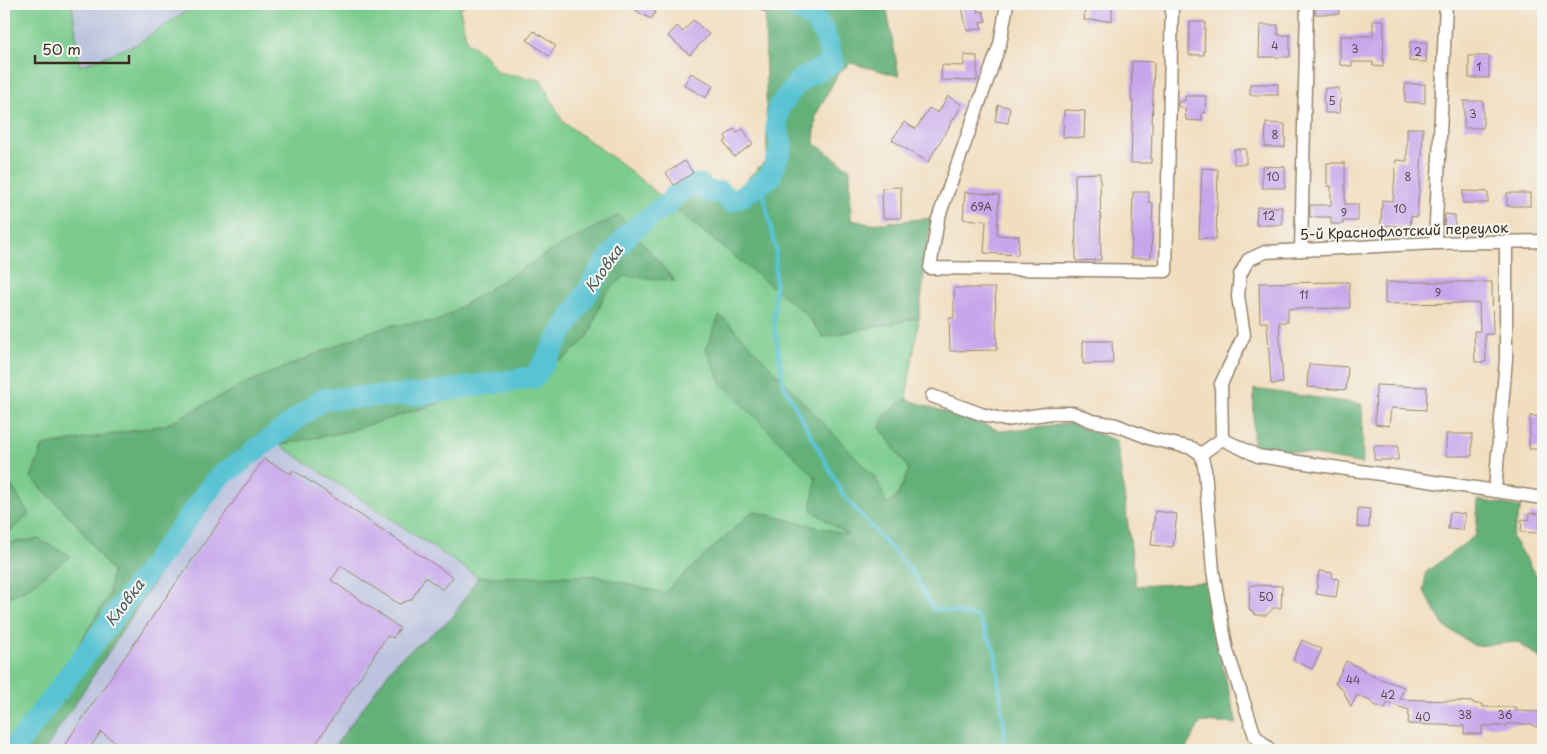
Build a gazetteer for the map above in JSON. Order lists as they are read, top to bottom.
{
  "streets": {
    "street": ["5-й Краснофлотский переулок"]
  },
  "water": ["Кловка"],
  "house_numbers": [
    "4",
    "3",
    "2",
    "1",
    "5",
    "3",
    "8",
    "10",
    "8",
    "69А",
    "10",
    "9",
    "12",
    "9",
    "11",
    "50",
    "44",
    "42",
    "38",
    "36",
    "40"
  ],
  "scale_bar": "50 m"
}
